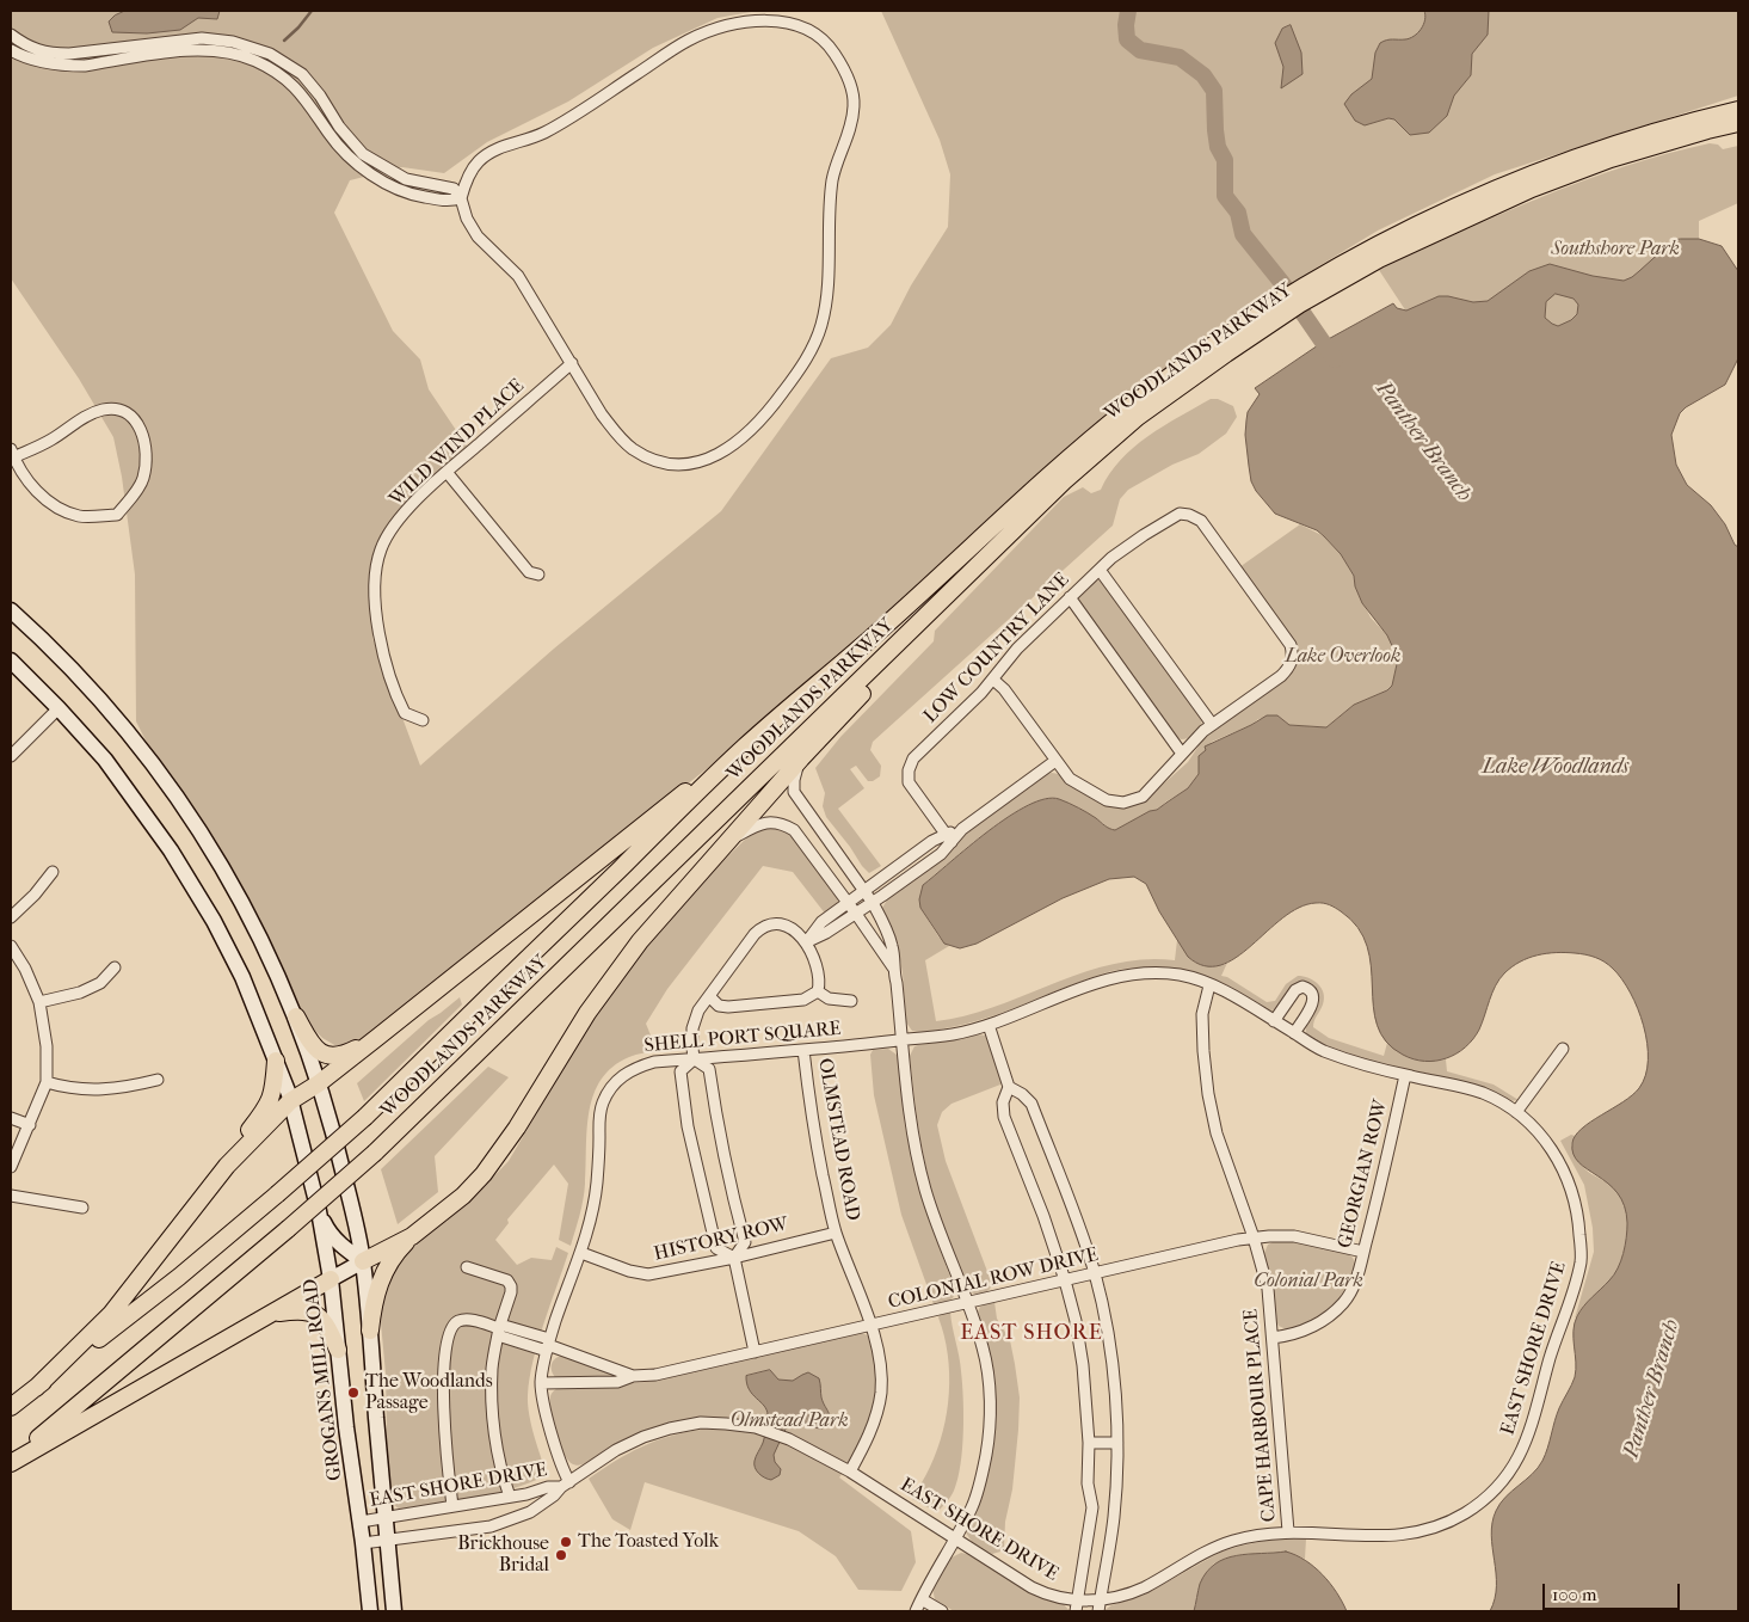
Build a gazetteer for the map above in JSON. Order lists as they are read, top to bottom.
{
  "streets": {
    "main road": ["WOODLANDS PARKWAY", "GROGANS MILL ROAD"],
    "street": [
      "WILD WIND PLACE",
      "LOW COUNTRY LANE",
      "SHELL PORT SQUARE",
      "OLMSTEAD ROAD",
      "GEORGIAN ROW",
      "HISTORY ROW",
      "COLONIAL ROW DRIVE",
      "EAST SHORE DRIVE",
      "CAPE HARBOUR PLACE"
    ]
  },
  "crossings": [
    ["SHELL PORT SQUARE", "OLMSTEAD ROAD"],
    ["SHELL PORT SQUARE", "HISTORY ROW"],
    ["SHELL PORT SQUARE", "COLONIAL ROW DRIVE"],
    ["SHELL PORT SQUARE", "EAST SHORE DRIVE"],
    ["OLMSTEAD ROAD", "HISTORY ROW"],
    ["OLMSTEAD ROAD", "COLONIAL ROW DRIVE"],
    ["OLMSTEAD ROAD", "EAST SHORE DRIVE"],
    ["GEORGIAN ROW", "COLONIAL ROW DRIVE"],
    ["GEORGIAN ROW", "EAST SHORE DRIVE"],
    ["GEORGIAN ROW", "CAPE HARBOUR PLACE"],
    ["COLONIAL ROW DRIVE", "EAST SHORE DRIVE"],
    ["COLONIAL ROW DRIVE", "CAPE HARBOUR PLACE"],
    ["EAST SHORE DRIVE", "GROGANS MILL ROAD"],
    ["EAST SHORE DRIVE", "CAPE HARBOUR PLACE"]
  ],
  "districts": ["EAST SHORE"],
  "water": ["Panther Branch", "Lake Woodlands"],
  "parks": [
    "Southshore Park",
    "Lake Overlook",
    "Colonial Park",
    "Olmstead Park"
  ],
  "places": ["The Woodlands Passage", "The Toasted Yolk", "Brickhouse Bridal"],
  "scale_bar": "100 m"
}
